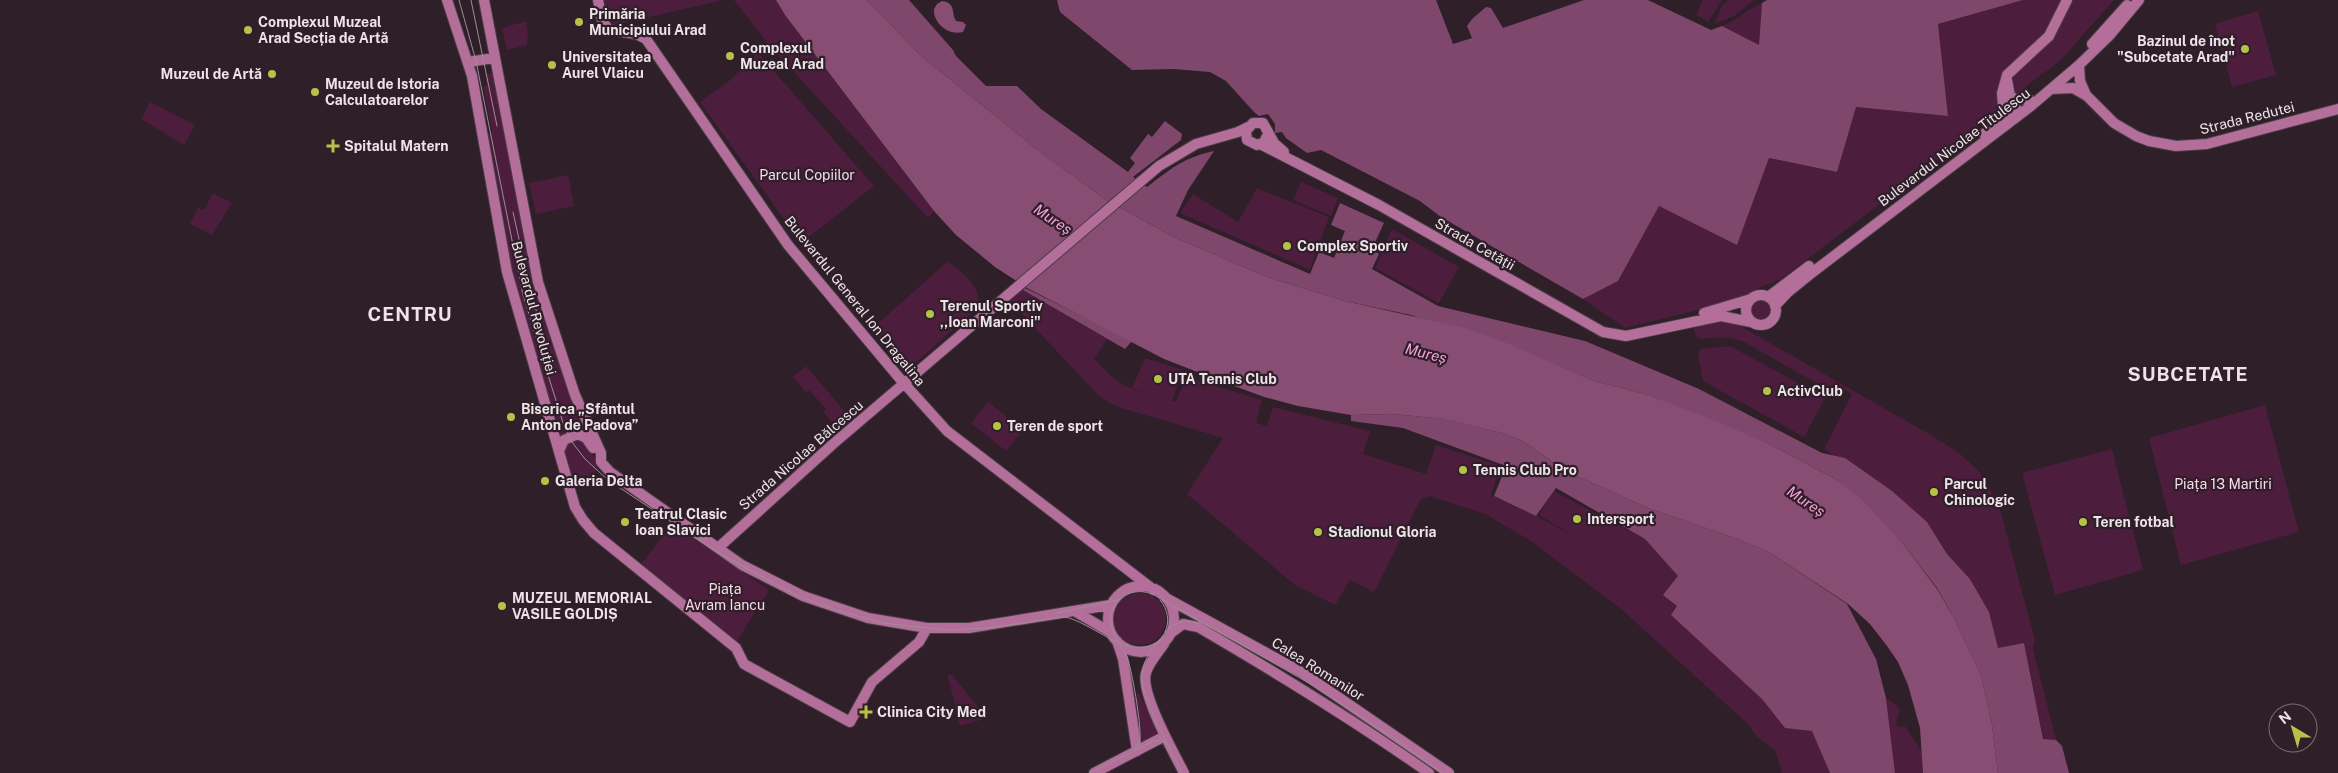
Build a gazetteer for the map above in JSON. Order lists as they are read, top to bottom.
{
  "streets": {
    "main road": [
      "Strada Redutei",
      "Bulevardul Nicolae Titulescu",
      "Strada Cetății",
      "Bulevardul General Ion Dragalina",
      "Bulevardul Revoluției",
      "Strada Nicolae Bălcescu",
      "Calea Romanilor"
    ]
  },
  "crossings": [
    ["Bulevardul Nicolae Titulescu", "Strada Cetății"],
    ["Bulevardul General Ion Dragalina", "Strada Nicolae Bălcescu"],
    ["Bulevardul General Ion Dragalina", "Calea Romanilor"]
  ],
  "districts": ["CENTRU", "SUBCETATE"],
  "water": ["Mureș"],
  "parks": ["Parcul Copiilor", "Piața 13 Martiri", "Piața Avram Iancu"],
  "places": {
    "other": [
      "Primăria Municipiului Arad",
      "Complexul Muzeal Arad Secția de Artă",
      "Bazinul de înot \"Subcetate Arad\"",
      "Complexul Muzeal Arad",
      "Universitatea Aurel Vlaicu",
      "Muzeul de Artă",
      "Muzeul de Istoria Calculatoarelor",
      "Complex Sportiv",
      "Terenul Sportiv ,,Ioan Marconi\"",
      "UTA Tennis Club",
      "ActivClub",
      "Biserica „Sfântul Anton de Padova”",
      "Teren de sport",
      "Tennis Club Pro",
      "Galeria Delta",
      "Parcul Chinologic",
      "Intersport",
      "Teatrul Clasic Ioan Slavici",
      "Teren fotbal",
      "Stadionul Gloria",
      "MUZEUL MEMORIAL VASILE GOLDIȘ"
    ],
    "health": ["Spitalul Matern", "Clinica City Med"]
  },
  "north": "top left"
}
